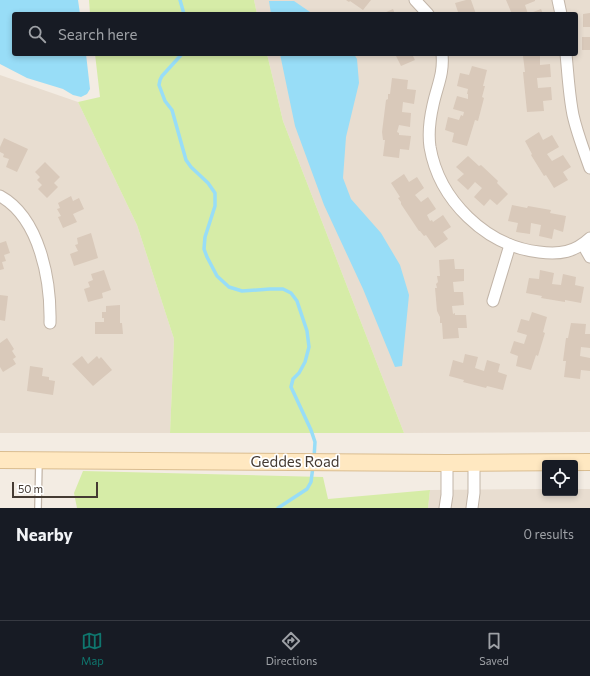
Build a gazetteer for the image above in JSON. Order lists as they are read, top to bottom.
{
  "streets": {
    "main road": ["Geddes Road"]
  },
  "scale_bar": "50 m",
  "page": {
    "search": "Search here",
    "scale": "50 m",
    "heading": ["Nearby", "0 results"],
    "nav": ["Map", "Directions", "Saved"]
  }
}
